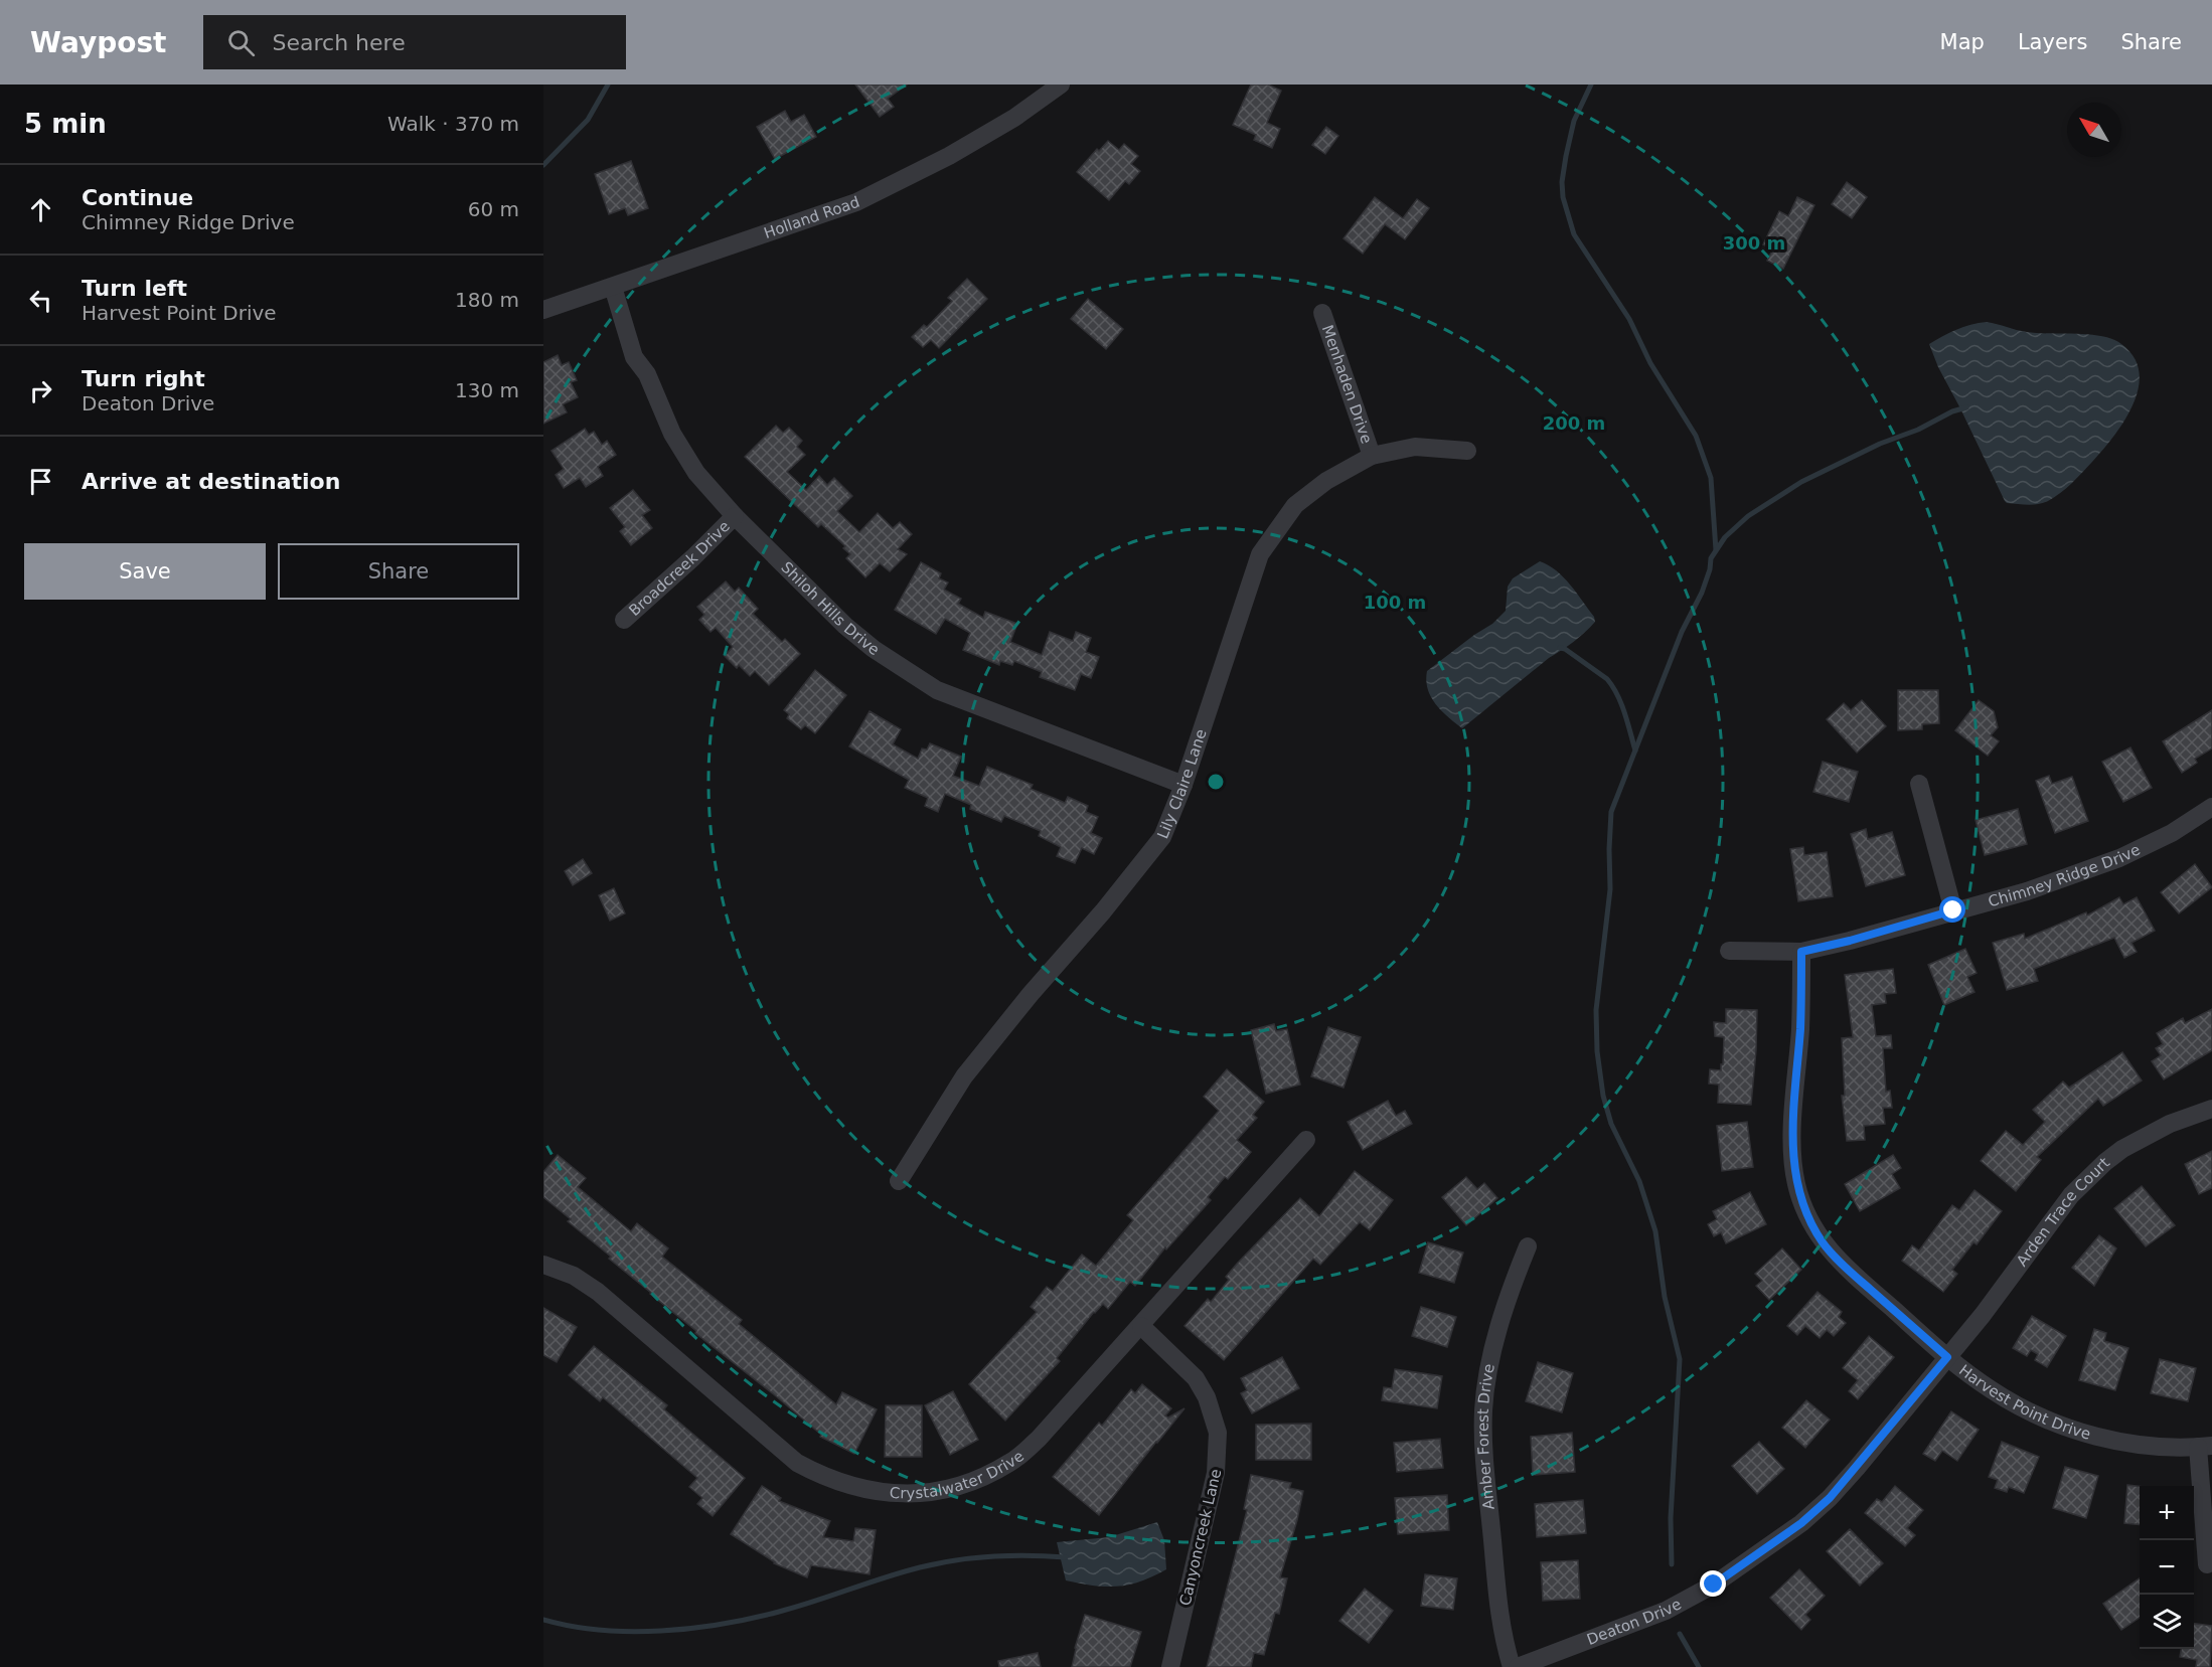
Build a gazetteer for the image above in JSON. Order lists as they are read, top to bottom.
{
  "streets": {
    "street": [
      "Holland Road",
      "Menhaden Drive",
      "Broadcreek Drive",
      "Shiloh Hills Drive",
      "Lily Claire Lane",
      "Chimney Ridge Drive",
      "Arden Trace Court",
      "Harvest Point Drive",
      "Amber Forest Drive",
      "Crystalwater Drive",
      "Canyoncreek Lane",
      "Deaton Drive"
    ]
  },
  "crossings": [
    ["Holland Road", "Shiloh Hills Drive"],
    ["Menhaden Drive", "Lily Claire Lane"],
    ["Broadcreek Drive", "Shiloh Hills Drive"],
    ["Shiloh Hills Drive", "Lily Claire Lane"],
    ["Chimney Ridge Drive", "Harvest Point Drive"],
    ["Arden Trace Court", "Harvest Point Drive"],
    ["Arden Trace Court", "Deaton Drive"],
    ["Harvest Point Drive", "Deaton Drive"],
    ["Crystalwater Drive", "Canyoncreek Lane"]
  ],
  "north": "top left",
  "page": {
    "header": "Waypost",
    "search": "Search here",
    "nav": ["Map", "Layers", "Share"],
    "heading": ["5 min", "Walk · 370 m"],
    "list": [
      ["Continue", "Chimney Ridge Drive", "60 m"],
      ["Turn left", "Harvest Point Drive", "180 m"],
      ["Turn right", "Deaton Drive", "130 m"],
      "Arrive at destination"
    ],
    "buttons": ["Save", "Share"],
    "map_buttons": ["+", "−"]
  },
  "rings": ["300 m", "200 m", "100 m"]
}
